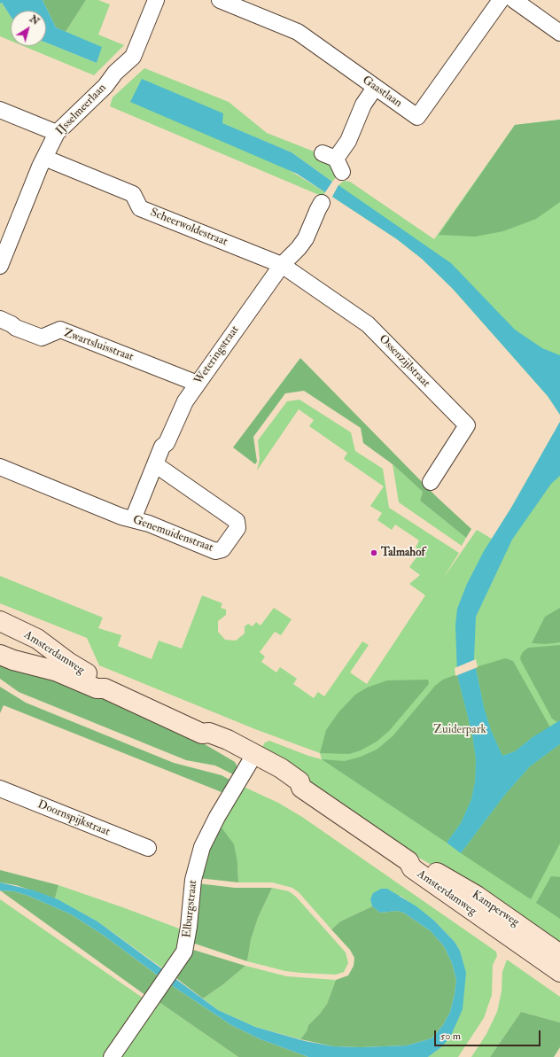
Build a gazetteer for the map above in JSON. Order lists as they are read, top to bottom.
{
  "streets": {
    "main road": ["Amsterdamweg", "Kamperweg"],
    "street": [
      "Gaastlaan",
      "IJsselmeerlaan",
      "Scheerwoldestraat",
      "Zwartsluisstraat",
      "Weteringstraat",
      "Ossenzijlstraat",
      "Genemuidenstraat",
      "Doornspijkstraat",
      "Elburgstraat"
    ]
  },
  "crossings": [
    ["IJsselmeerlaan", "Scheerwoldestraat"],
    ["Scheerwoldestraat", "Weteringstraat"],
    ["Scheerwoldestraat", "Ossenzijlstraat"],
    ["Zwartsluisstraat", "Weteringstraat"],
    ["Weteringstraat", "Ossenzijlstraat"],
    ["Weteringstraat", "Genemuidenstraat"],
    ["Amsterdamweg", "Elburgstraat"],
    ["Amsterdamweg", "Kamperweg"]
  ],
  "parks": ["Zuiderpark"],
  "places": ["Talmahof"],
  "scale_bar": "50 m",
  "north": "top right"
}
